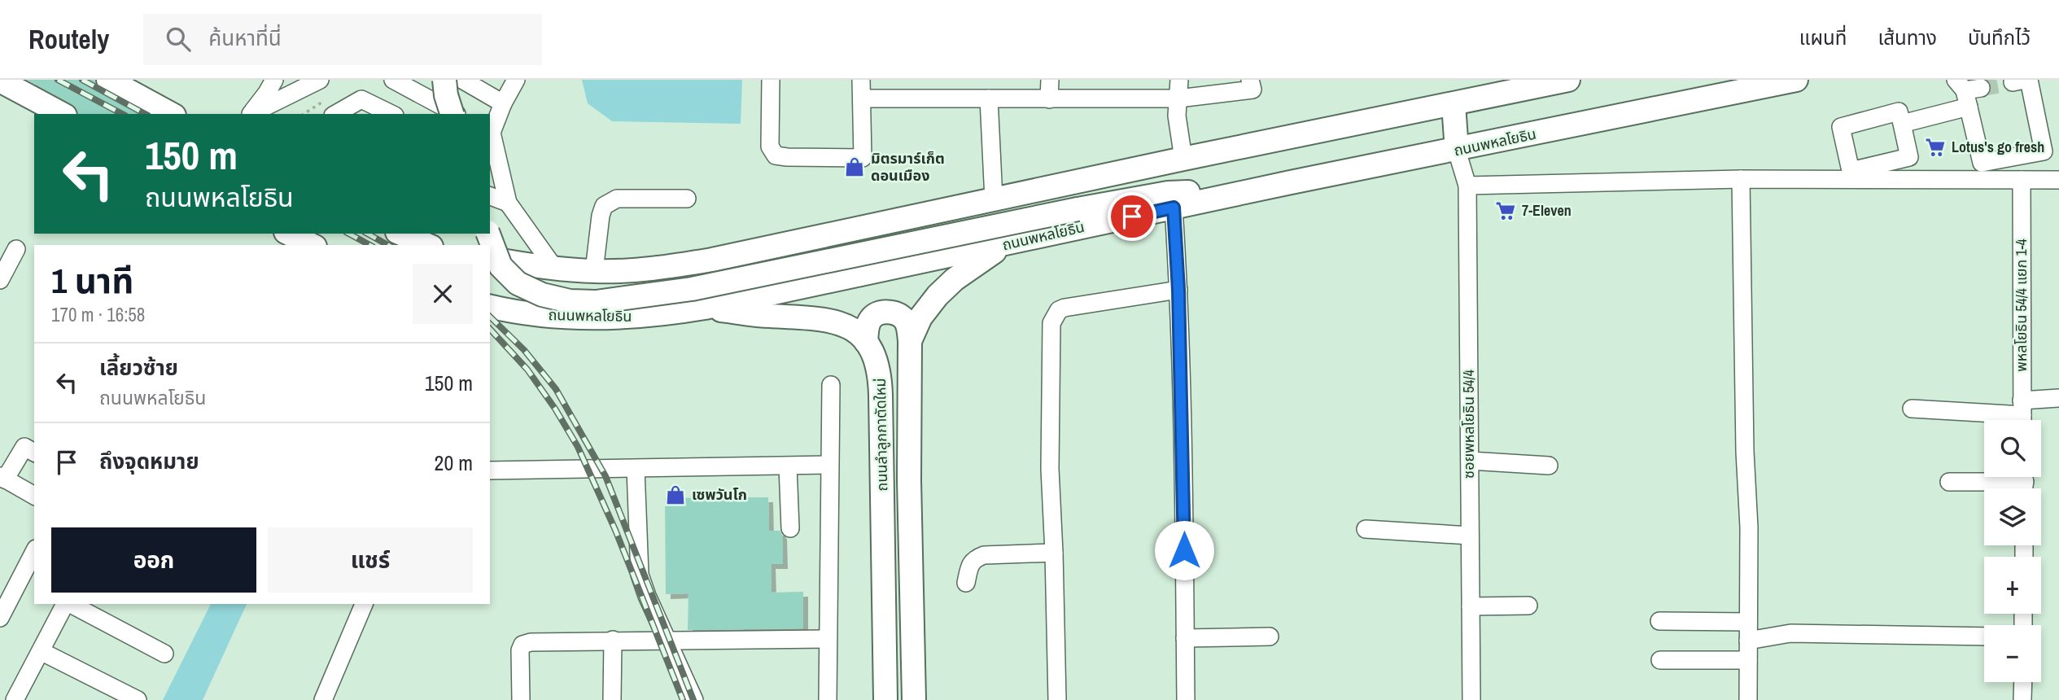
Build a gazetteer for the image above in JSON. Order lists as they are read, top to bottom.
{
  "streets": {
    "main road": ["ถนนพหลโยธิน", "ถนนลำลูกกาตัดใหม่"],
    "street": ["พหลโยธิน 54/4 แยก 1-4", "ซอยพหลโยธิน 54/4"]
  },
  "crossings": [
    ["ถนนพหลโยธิน", "ซอยพหลโยธิน 54/4"],
    ["ถนนพหลโยธิน", "ถนนลำลูกกาตัดใหม่"]
  ],
  "places": {
    "supermarket": ["Lotus's go fresh", "7-Eleven"],
    "shop": ["มิตรมาร์เก็ต ดอนเมือง", "เซพวันโก"]
  },
  "page": {
    "header": "Routely",
    "search": "ค้นหาที่นี่",
    "nav": ["แผนที่", "เส้นทาง", "บันทึกไว้"],
    "turn": ["150 m", "ถนนพหลโยธิน"],
    "heading": ["1 นาที", "170 m · 16:58"],
    "list": [
      {
        "name": "เลี้ยวซ้าย",
        "note": "ถนนพหลโยธิน",
        "value": "150 m"
      },
      {
        "name": "ถึงจุดหมาย",
        "value": "20 m"
      }
    ],
    "map_buttons": ["+", "−"],
    "buttons": ["ออก", "แชร์"]
  }
}
